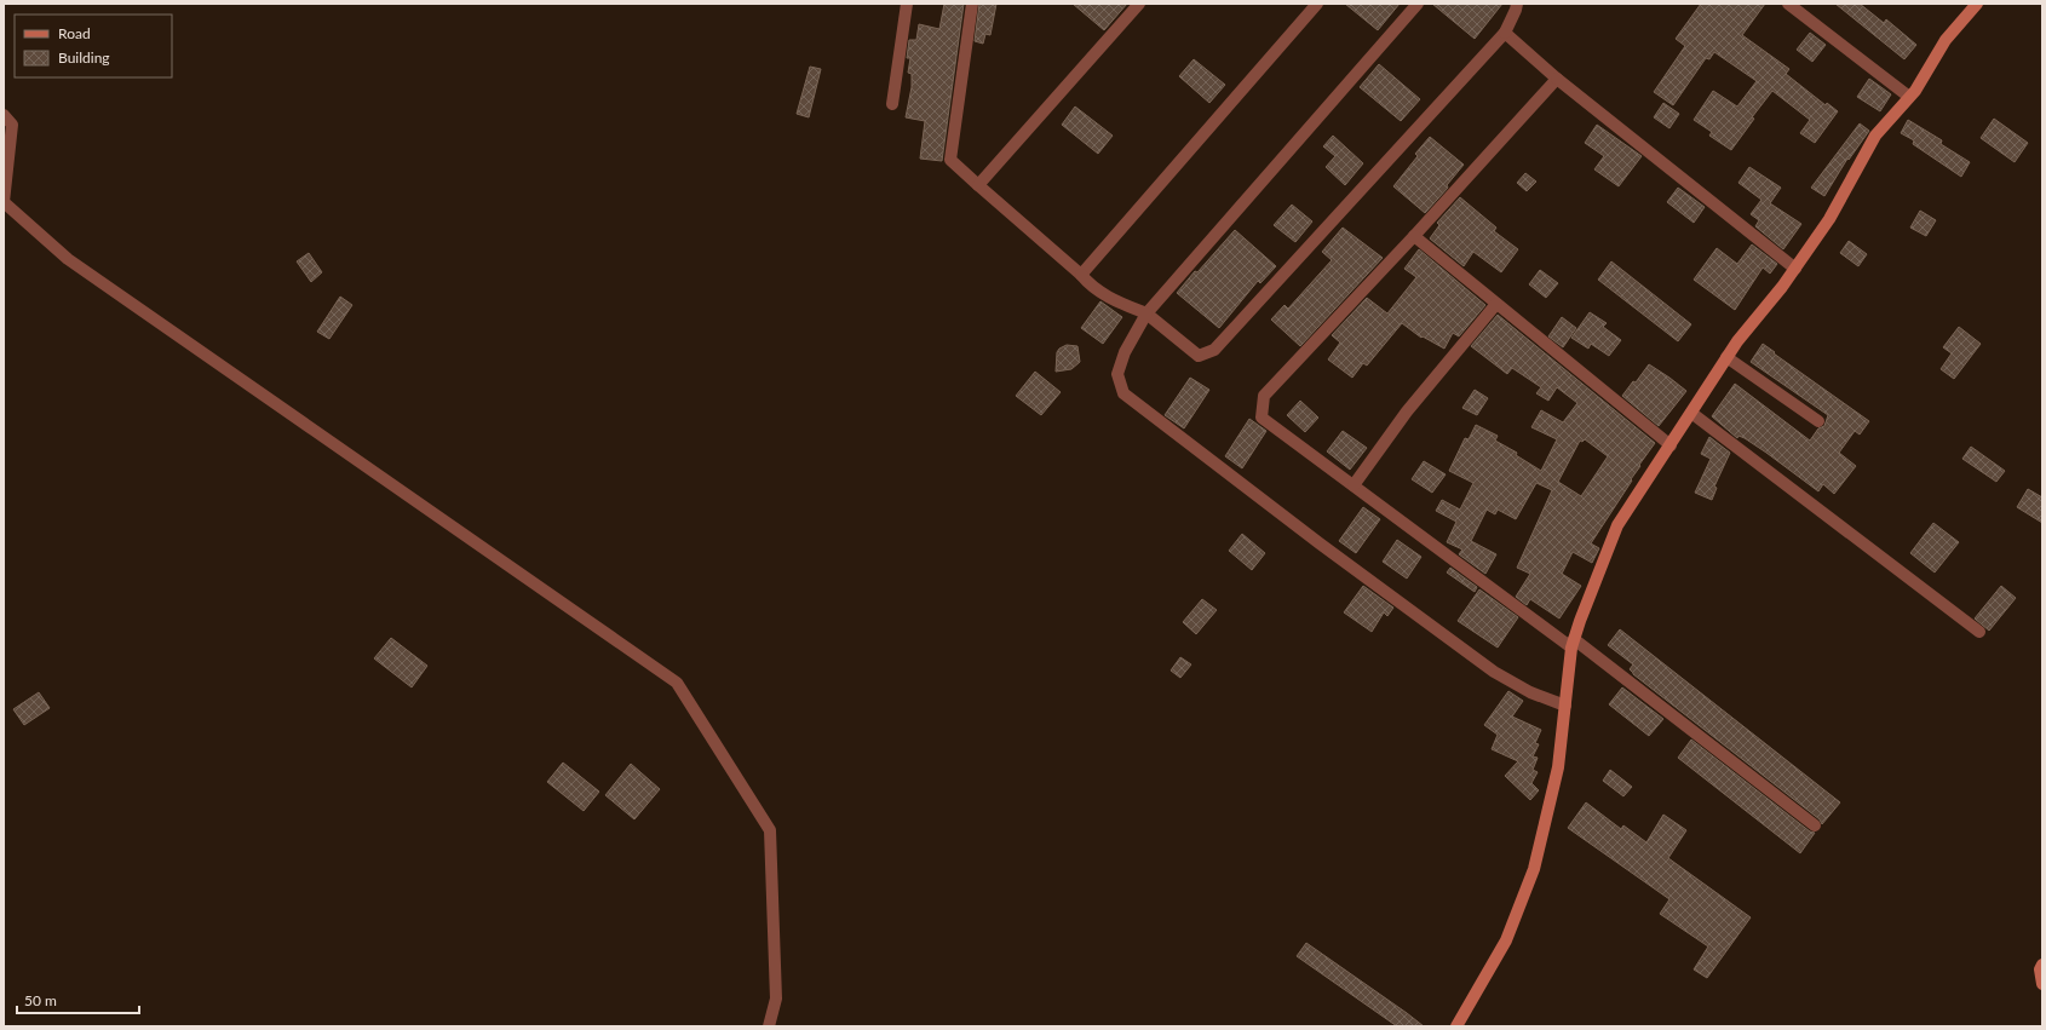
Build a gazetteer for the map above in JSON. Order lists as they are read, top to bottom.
{
  "legend": ["Road", "Building"],
  "scale_bar": "50 m"
}
